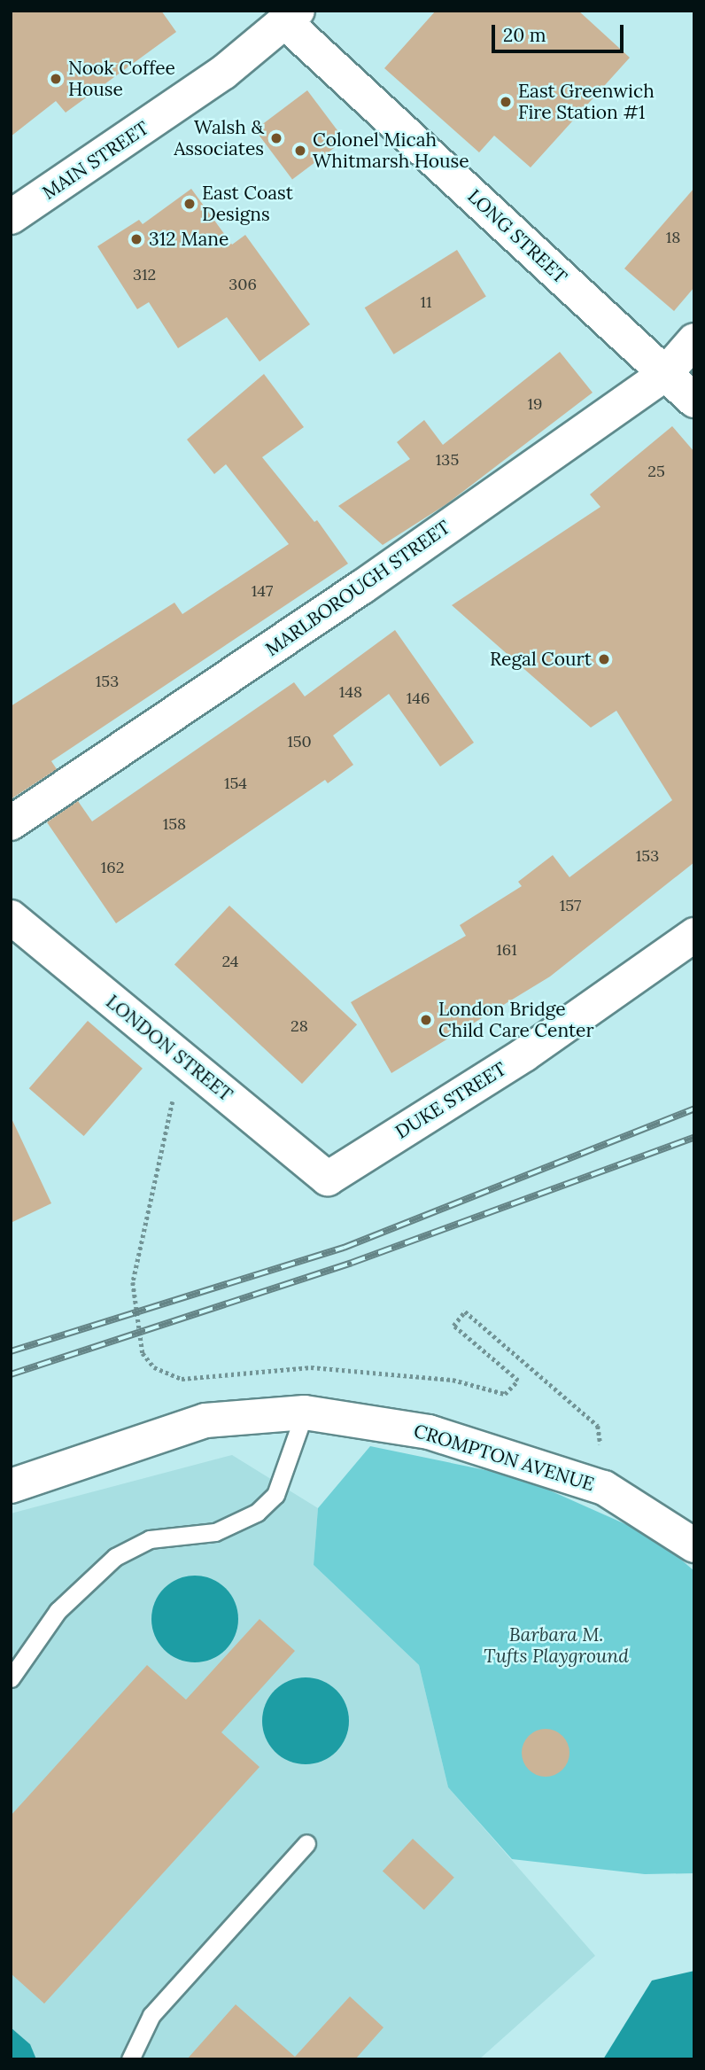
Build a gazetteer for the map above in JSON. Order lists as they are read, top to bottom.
{
  "streets": {
    "street": [
      "MAIN STREET",
      "LONG STREET",
      "MARLBOROUGH STREET",
      "LONDON STREET",
      "DUKE STREET",
      "CROMPTON AVENUE"
    ]
  },
  "crossings": [
    ["MAIN STREET", "LONG STREET"],
    ["LONG STREET", "MARLBOROUGH STREET"],
    ["LONDON STREET", "DUKE STREET"]
  ],
  "parks": ["Barbara M. Tufts Playground"],
  "places": [
    "Nook Coffee House",
    "East Greenwich Fire Station #1",
    "Walsh & Associates",
    "Colonel Micah Whitmarsh House",
    "East Coast Designs",
    "312 Mane",
    "Regal Court",
    "London Bridge Child Care Center"
  ],
  "house_numbers": [
    "18",
    "312",
    "306",
    "11",
    "19",
    "135",
    "25",
    "147",
    "153",
    "148",
    "146",
    "150",
    "154",
    "158",
    "153",
    "162",
    "157",
    "161",
    "24",
    "28"
  ],
  "scale_bar": "20 m"
}
